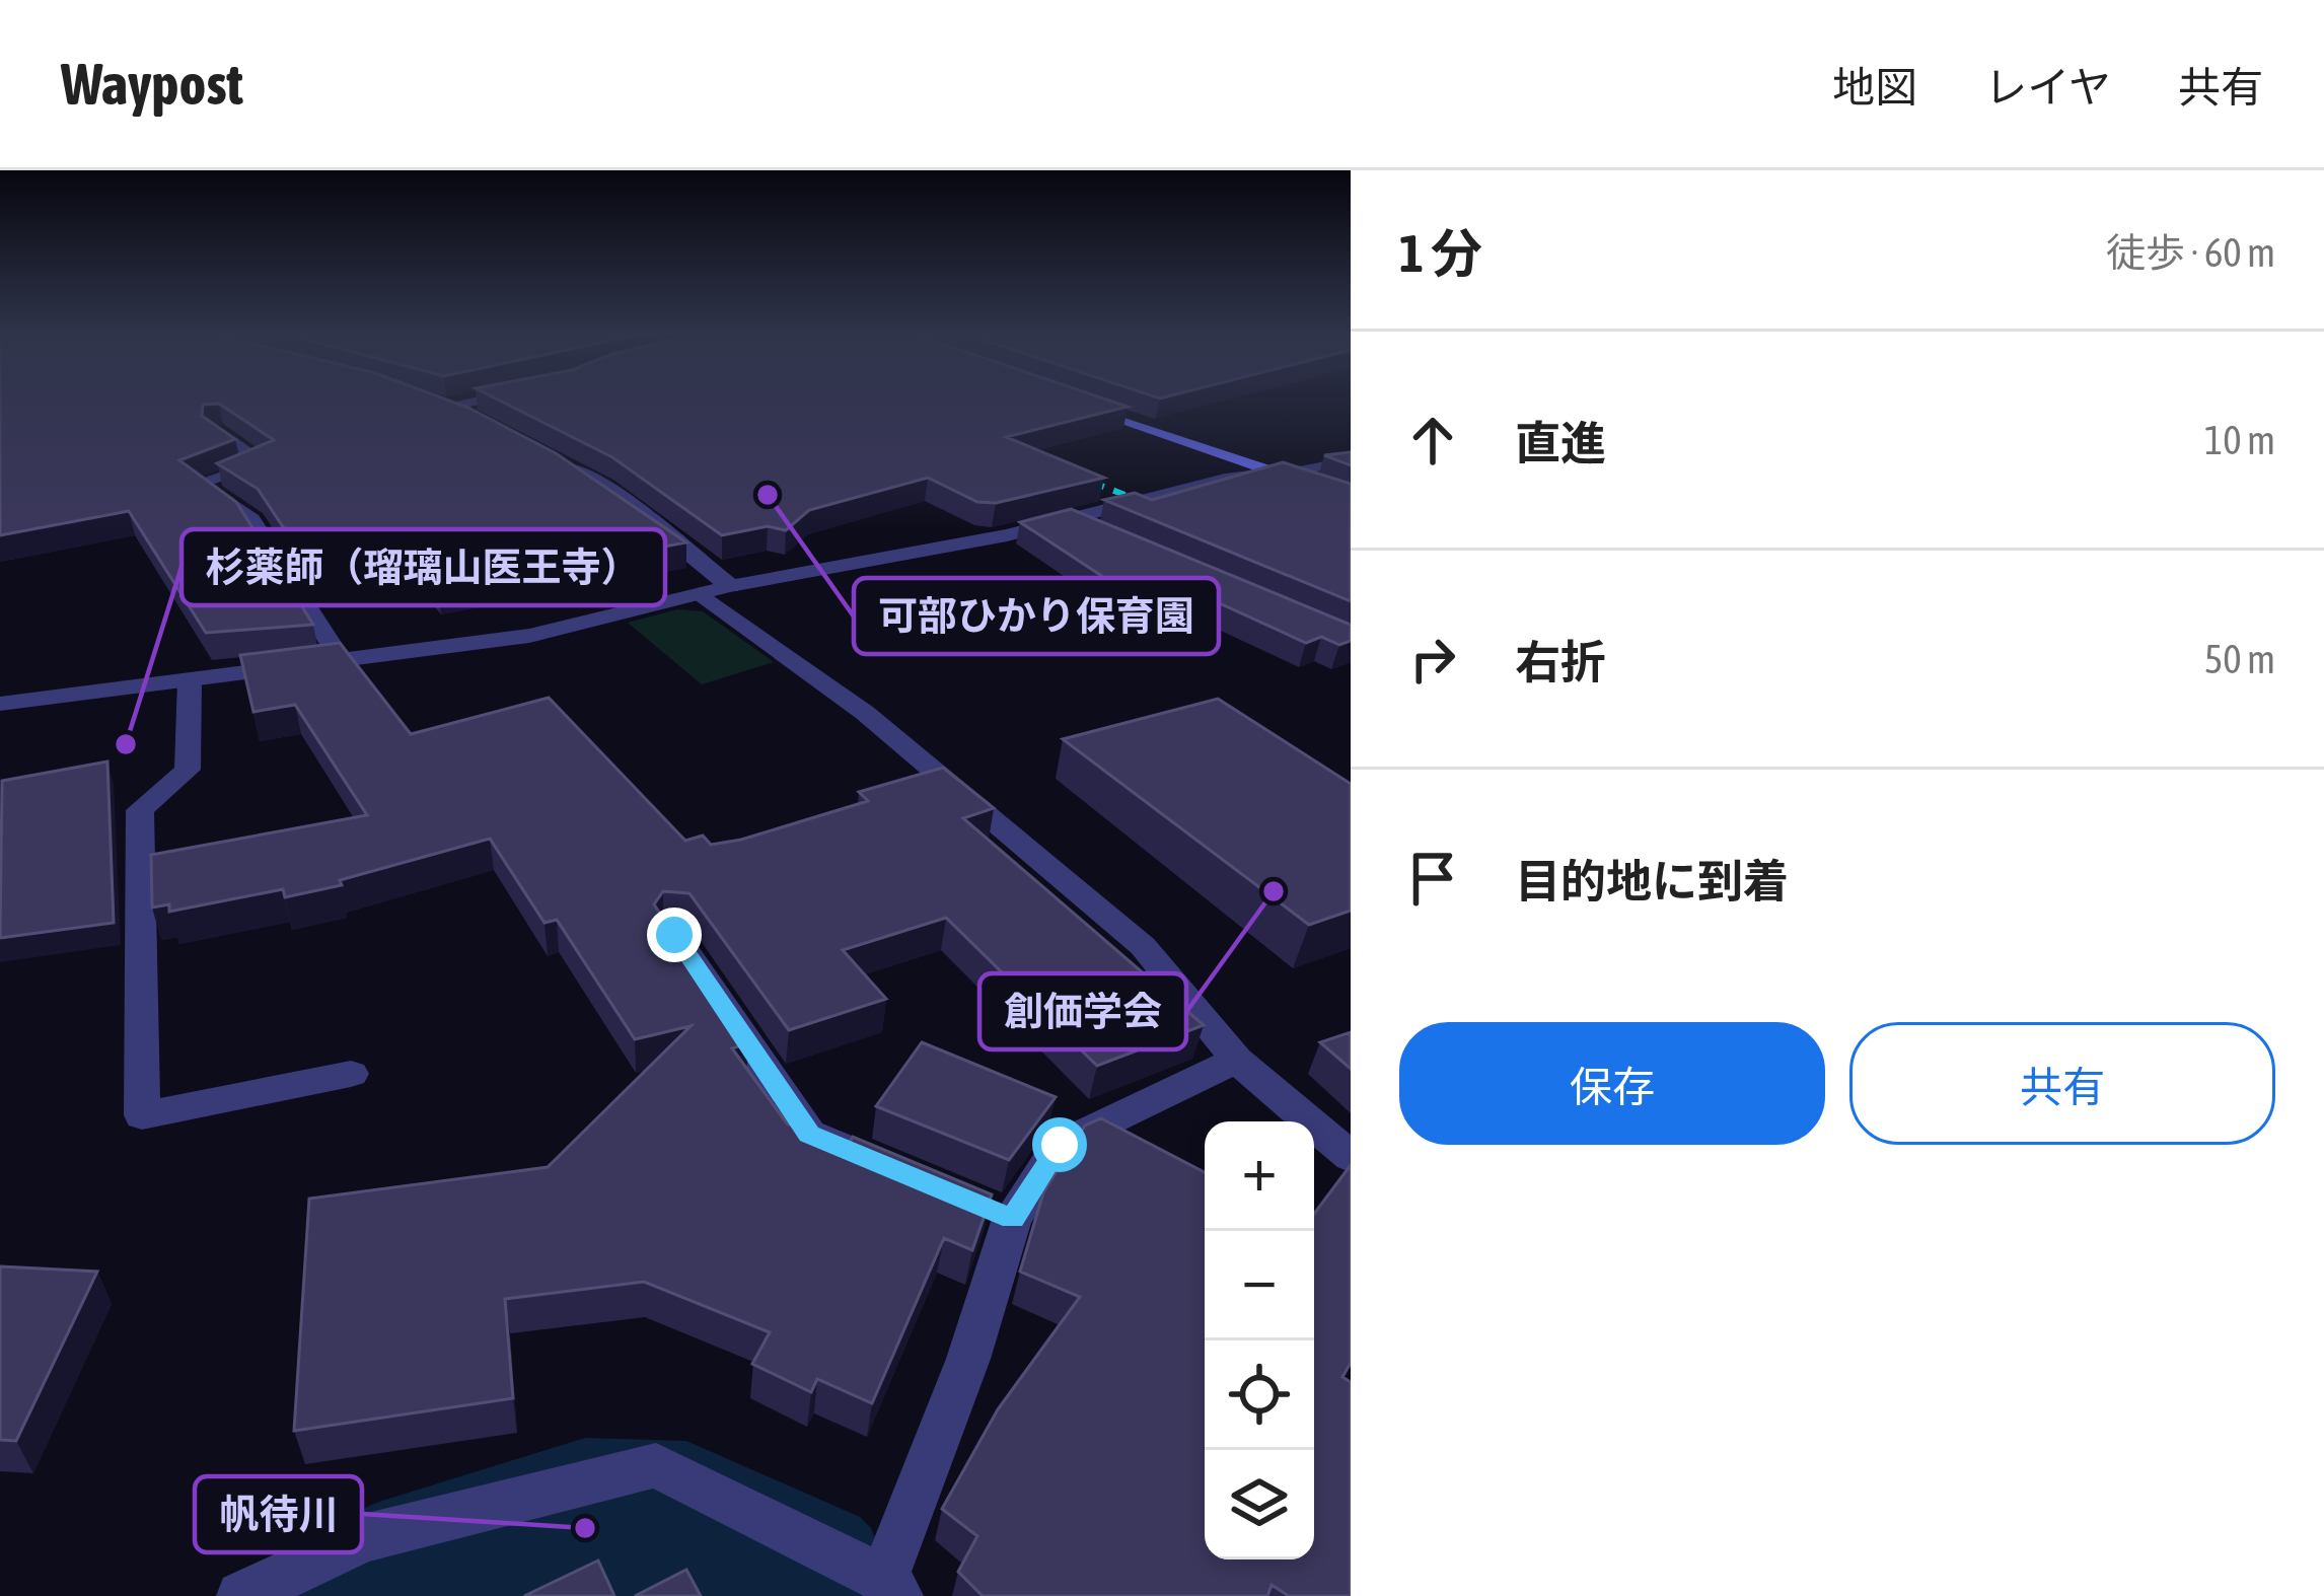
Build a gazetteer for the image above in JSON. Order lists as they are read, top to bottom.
{
  "places": [
    "可部ひかり保育園",
    "杉薬師（瑠璃山医王寺）",
    "創価学会",
    "帆待川"
  ],
  "page": {
    "header": "Waypost",
    "nav": ["地図", "レイヤ", "共有"],
    "heading": ["1 分", "徒歩 · 60 m"],
    "list": [
      ["直進", "10 m"],
      ["右折", "50 m"],
      "目的地に到着"
    ],
    "buttons": ["保存", "共有"],
    "map_buttons": ["+", "−"]
  }
}
